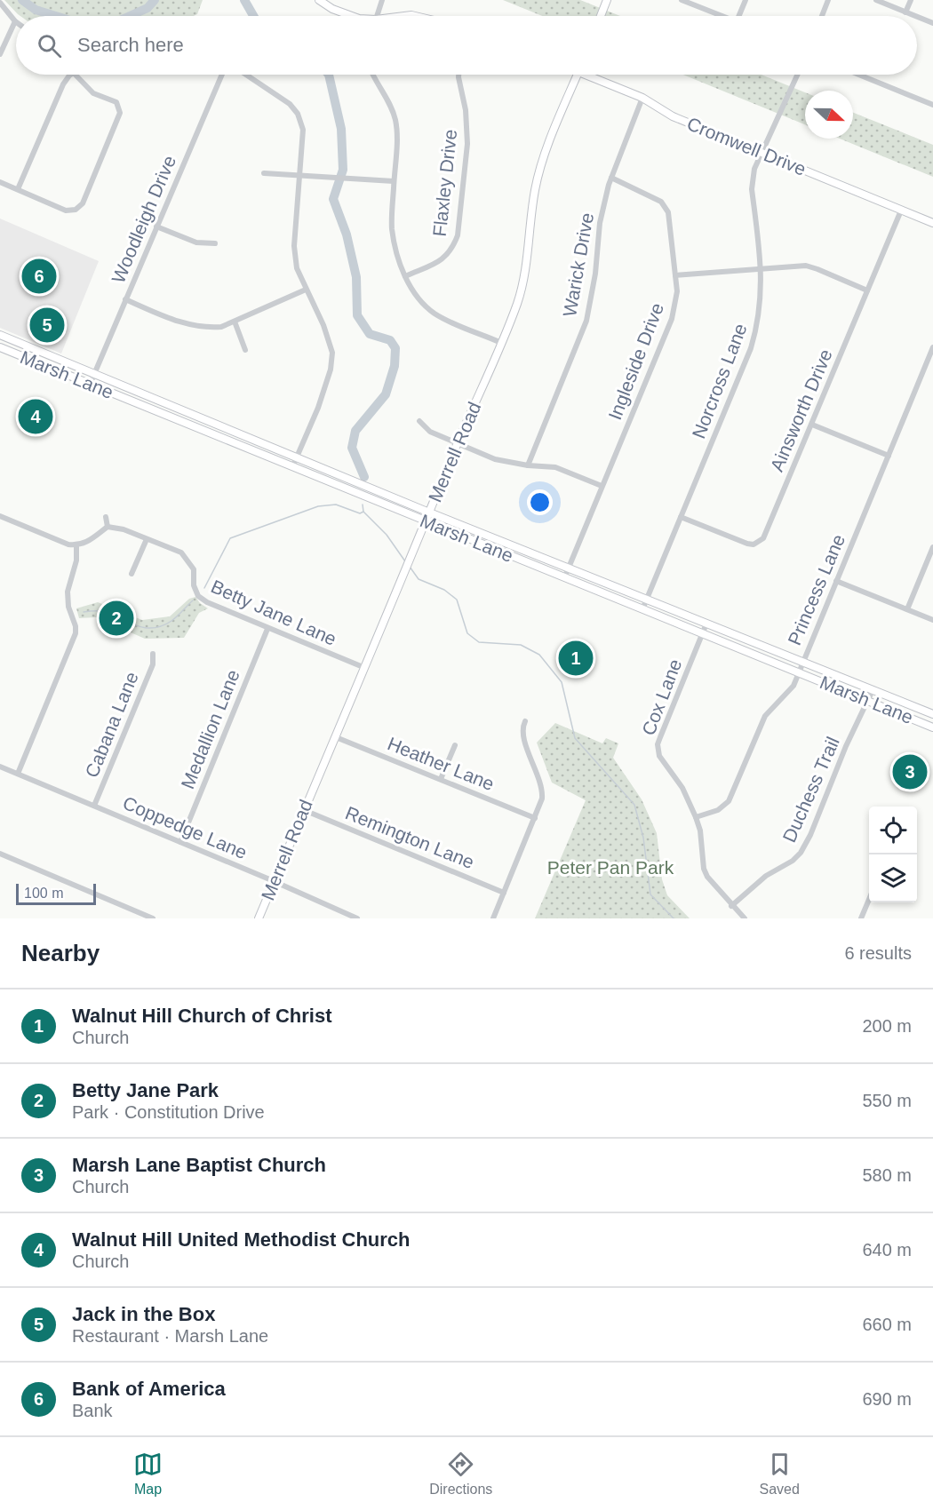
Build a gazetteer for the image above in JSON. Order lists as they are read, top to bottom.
{
  "streets": {
    "main road": ["Cromwell Drive", "Marsh Lane", "Merrell Road"],
    "street": [
      "Flaxley Drive",
      "Woodleigh Drive",
      "Warick Drive",
      "Ingleside Drive",
      "Norcross Lane",
      "Ainsworth Drive",
      "Princess Lane",
      "Betty Jane Lane",
      "Cox Lane",
      "Cabana Lane",
      "Medallion Lane",
      "Heather Lane",
      "Duchess Trail",
      "Coppedge Lane",
      "Remington Lane"
    ]
  },
  "crossings": [
    ["Cromwell Drive", "Warick Drive"],
    ["Cromwell Drive", "Norcross Lane"],
    ["Cromwell Drive", "Ainsworth Drive"],
    ["Woodleigh Drive", "Marsh Lane"],
    ["Warick Drive", "Ingleside Drive"],
    ["Ingleside Drive", "Marsh Lane"],
    ["Marsh Lane", "Norcross Lane"],
    ["Marsh Lane", "Merrell Road"],
    ["Marsh Lane", "Princess Lane"],
    ["Marsh Lane", "Cox Lane"],
    ["Marsh Lane", "Duchess Trail"],
    ["Norcross Lane", "Ainsworth Drive"],
    ["Merrell Road", "Betty Jane Lane"],
    ["Merrell Road", "Heather Lane"],
    ["Merrell Road", "Coppedge Lane"],
    ["Merrell Road", "Remington Lane"],
    ["Princess Lane", "Cox Lane"],
    ["Betty Jane Lane", "Medallion Lane"],
    ["Cox Lane", "Duchess Trail"],
    ["Cabana Lane", "Coppedge Lane"],
    ["Medallion Lane", "Coppedge Lane"]
  ],
  "parks": ["Peter Pan Park"],
  "scale_bar": "100 m",
  "north": "right",
  "page": {
    "search": "Search here",
    "pins": [
      "6",
      "5",
      "4",
      "2",
      "1",
      "3"
    ],
    "scale": "100 m",
    "heading": ["Nearby", "6 results"],
    "list": [
      {
        "mark": "1",
        "name": "Walnut Hill Church of Christ",
        "note": "Church",
        "value": "200 m"
      },
      {
        "mark": "2",
        "name": "Betty Jane Park",
        "note": "Park · Constitution Drive",
        "value": "550 m"
      },
      {
        "mark": "3",
        "name": "Marsh Lane Baptist Church",
        "note": "Church",
        "value": "580 m"
      },
      {
        "mark": "4",
        "name": "Walnut Hill United Methodist Church",
        "note": "Church",
        "value": "640 m"
      },
      {
        "mark": "5",
        "name": "Jack in the Box",
        "note": "Restaurant · Marsh Lane",
        "value": "660 m"
      },
      {
        "mark": "6",
        "name": "Bank of America",
        "note": "Bank",
        "value": "690 m"
      }
    ],
    "nav": ["Map", "Directions", "Saved"]
  }
}
